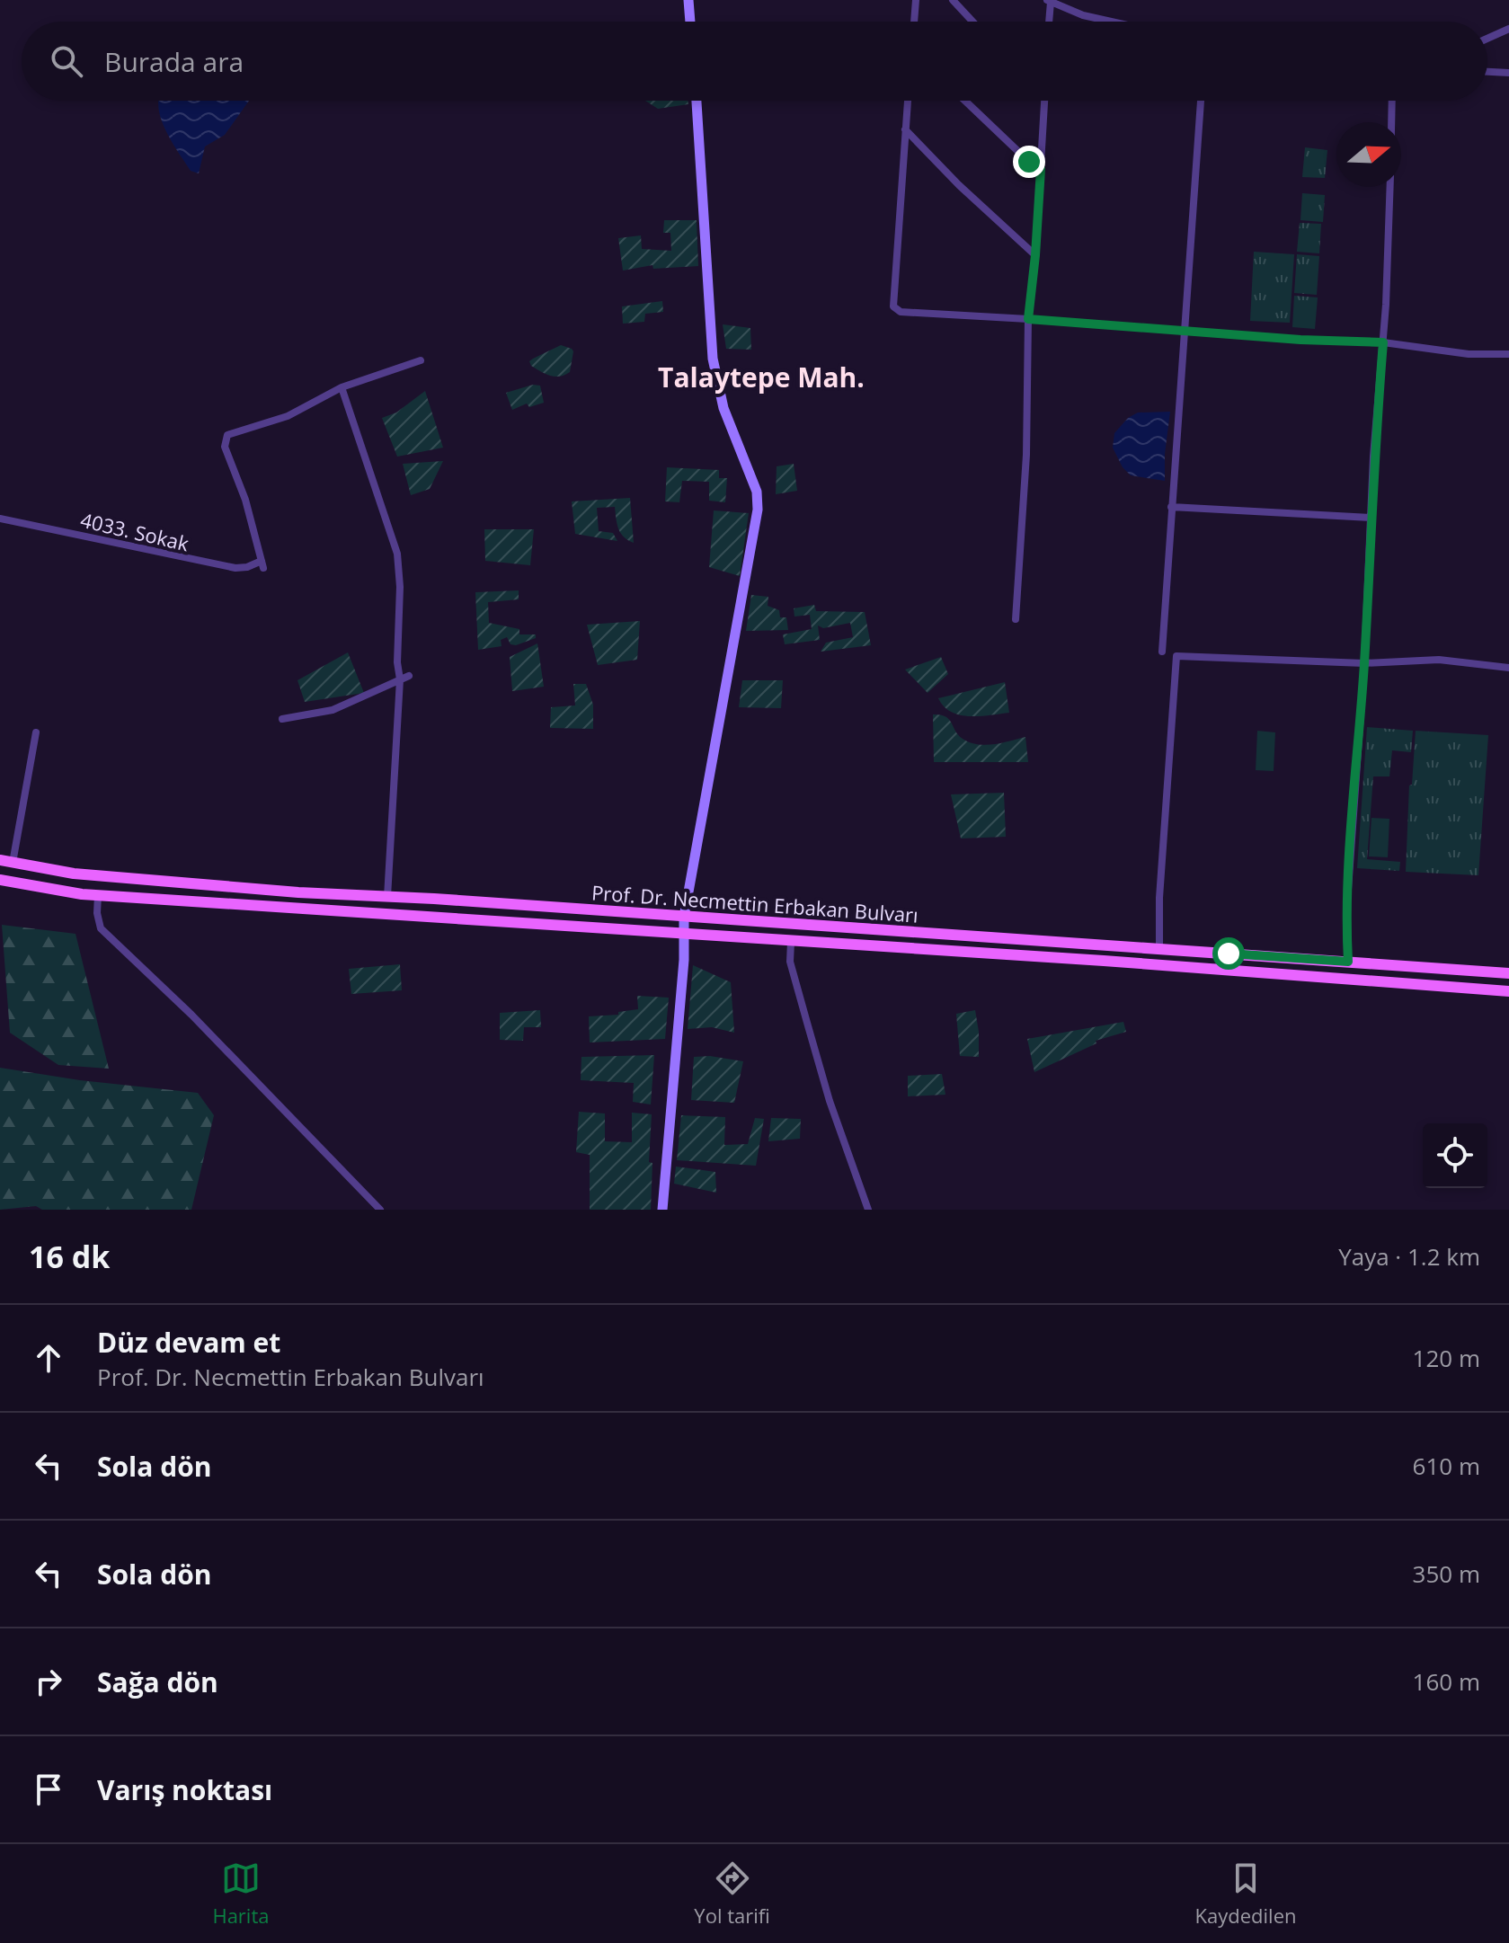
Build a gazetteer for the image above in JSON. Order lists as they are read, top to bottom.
{
  "streets": {
    "main road": ["Prof. Dr. Necmettin Erbakan Bulvarı"],
    "street": ["4033. Sokak"]
  },
  "districts": ["Talaytepe Mah."],
  "north": "right",
  "page": {
    "search": "Burada ara",
    "heading": ["16 dk", "Yaya · 1.2 km"],
    "list": [
      ["Düz devam et", "Prof. Dr. Necmettin Erbakan Bulvarı", "120 m"],
      ["Sola dön", "610 m"],
      ["Sola dön", "350 m"],
      ["Sağa dön", "160 m"],
      "Varış noktası"
    ],
    "nav": ["Harita", "Yol tarifi", "Kaydedilen"]
  }
}
